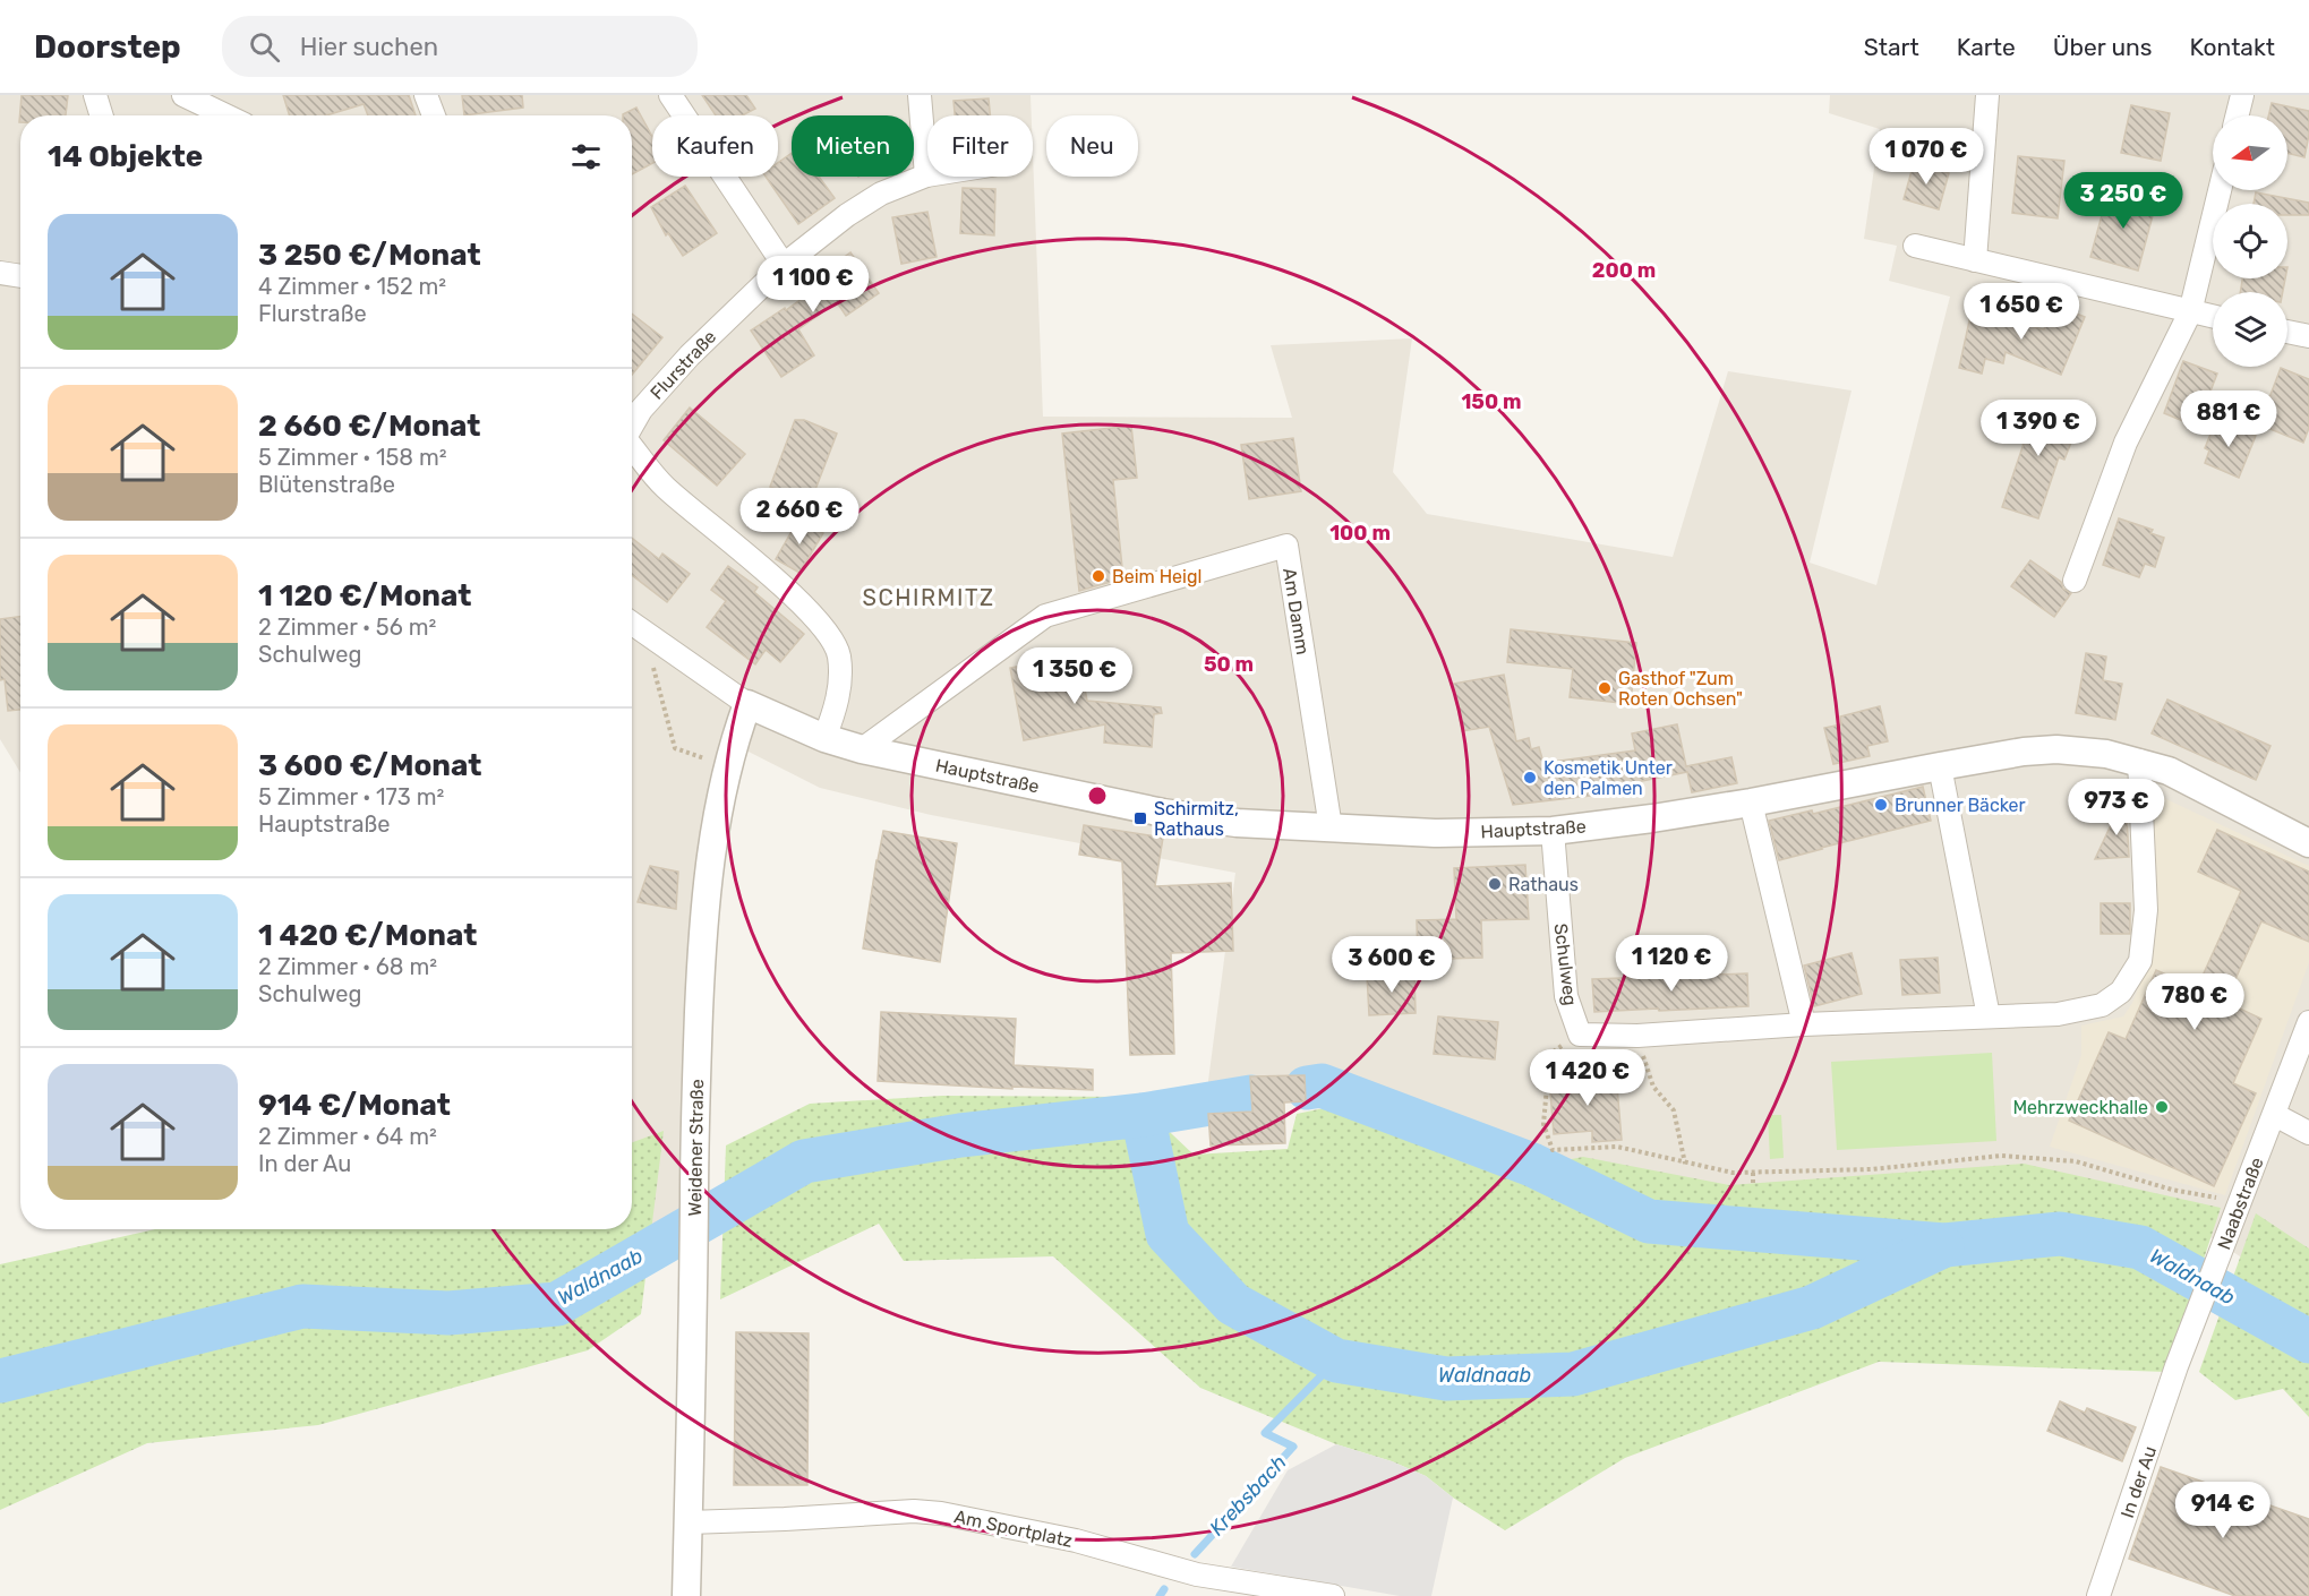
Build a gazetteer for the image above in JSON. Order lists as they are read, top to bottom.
{
  "streets": {
    "street": [
      "Flurstraße",
      "Am Damm",
      "Hauptstraße",
      "Schulweg",
      "Weidener Straße",
      "Naabstraße",
      "In der Au",
      "Am Sportplatz"
    ]
  },
  "crossings": [
    ["Am Damm", "Hauptstraße"],
    ["Hauptstraße", "Schulweg"],
    ["Hauptstraße", "Weidener Straße"],
    ["Weidener Straße", "Am Sportplatz"],
    ["Naabstraße", "In der Au"]
  ],
  "districts": ["SCHIRMITZ"],
  "water": ["Waldnaab", "Krebsbach"],
  "places": {
    "other": [
      "Beim Heigl",
      "Gasthof \"Zum Roten Ochsen\"",
      "Kosmetik Unter den Palmen",
      "Brunner Bäcker",
      "Rathaus",
      "Mehrzweckhalle"
    ],
    "transit": ["Schirmitz, Rathaus"]
  },
  "north": "left",
  "page": {
    "header": "Doorstep",
    "search": "Hier suchen",
    "nav": [
      "Start",
      "Karte",
      "Über uns",
      "Kontakt"
    ],
    "chip": [
      "Kaufen",
      "Mieten",
      "Filter",
      "Neu"
    ],
    "heading": "14 Objekte",
    "price": [
      "1 070 €",
      "3 250 €",
      "1 100 €",
      "1 650 €",
      "881 €",
      "1 390 €",
      "2 660 €",
      "1 350 €",
      "973 €",
      "1 120 €",
      "3 600 €",
      "780 €",
      "1 420 €",
      "914 €"
    ],
    "list": [
      {
        "name": "3 250 €/Monat",
        "note": "4 Zimmer · 152 m² · Flurstraße"
      },
      {
        "name": "2 660 €/Monat",
        "note": "5 Zimmer · 158 m² · Blütenstraße"
      },
      {
        "name": "1 120 €/Monat",
        "note": "2 Zimmer · 56 m² · Schulweg"
      },
      {
        "name": "3 600 €/Monat",
        "note": "5 Zimmer · 173 m² · Hauptstraße"
      },
      {
        "name": "1 420 €/Monat",
        "note": "2 Zimmer · 68 m² · Schulweg"
      },
      {
        "name": "914 €/Monat",
        "note": "2 Zimmer · 64 m² · In der Au"
      }
    ]
  },
  "rings": [
    "200 m",
    "150 m",
    "100 m",
    "50 m"
  ]
}
